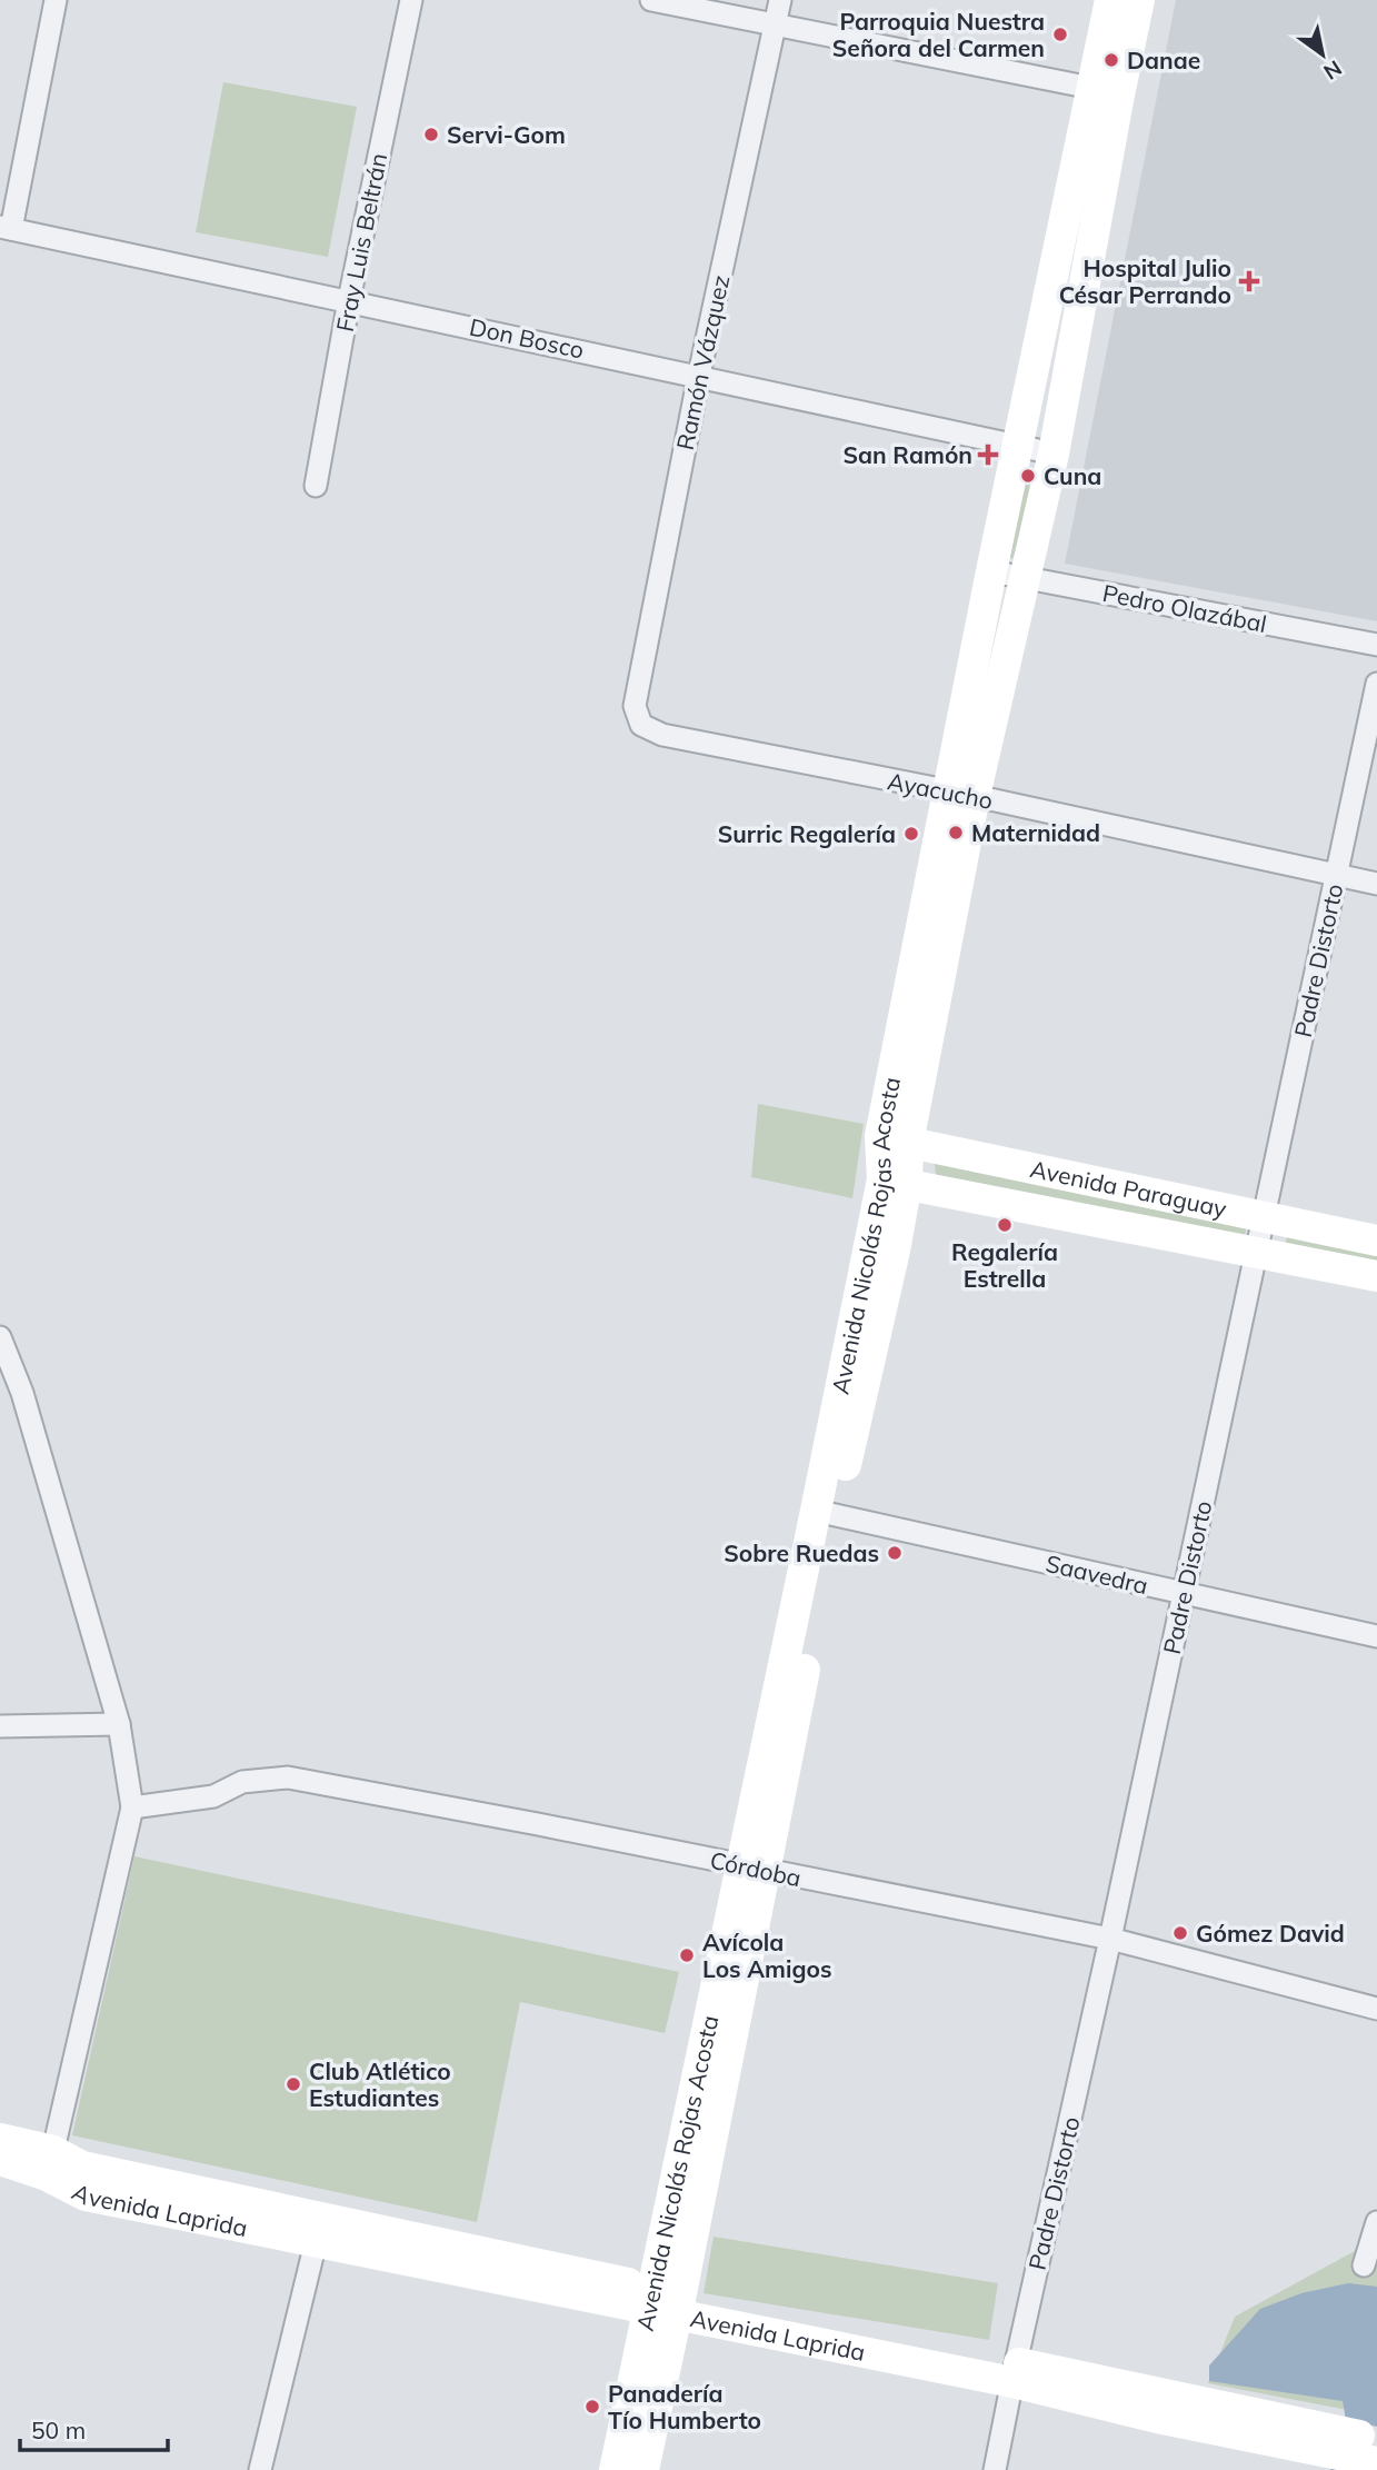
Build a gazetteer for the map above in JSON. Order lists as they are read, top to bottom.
{
  "streets": {
    "main road": ["Avenida Paraguay", "Avenida Nicolás Rojas Acosta", "Avenida Laprida"],
    "street": [
      "Fray Luis Beltrán",
      "Don Bosco",
      "Ramón Vázquez",
      "Pedro Olazábal",
      "Ayacucho",
      "Padre Distorto",
      "Saavedra",
      "Córdoba"
    ]
  },
  "crossings": [
    ["Fray Luis Beltrán", "Don Bosco"],
    ["Don Bosco", "Ramón Vázquez"],
    ["Don Bosco", "Avenida Nicolás Rojas Acosta"],
    ["Ramón Vázquez", "Ayacucho"],
    ["Pedro Olazábal", "Avenida Nicolás Rojas Acosta"],
    ["Ayacucho", "Padre Distorto"],
    ["Ayacucho", "Avenida Nicolás Rojas Acosta"],
    ["Padre Distorto", "Avenida Paraguay"],
    ["Padre Distorto", "Saavedra"],
    ["Padre Distorto", "Córdoba"],
    ["Padre Distorto", "Avenida Laprida"],
    ["Avenida Paraguay", "Avenida Nicolás Rojas Acosta"],
    ["Avenida Nicolás Rojas Acosta", "Saavedra"],
    ["Avenida Nicolás Rojas Acosta", "Córdoba"],
    ["Avenida Nicolás Rojas Acosta", "Avenida Laprida"]
  ],
  "places": {
    "other": [
      "Parroquia Nuestra Señora del Carmen",
      "Danae",
      "Servi-Gom",
      "Cuna",
      "Maternidad",
      "Surric Regalería",
      "Regalería Estrella",
      "Sobre Ruedas",
      "Gómez David",
      "Avícola Los Amigos",
      "Club Atlético Estudiantes",
      "Panadería Tío Humberto"
    ],
    "health": ["Hospital Julio César Perrando", "San Ramón"]
  },
  "scale_bar": "50 m",
  "north": "bottom right"
}
